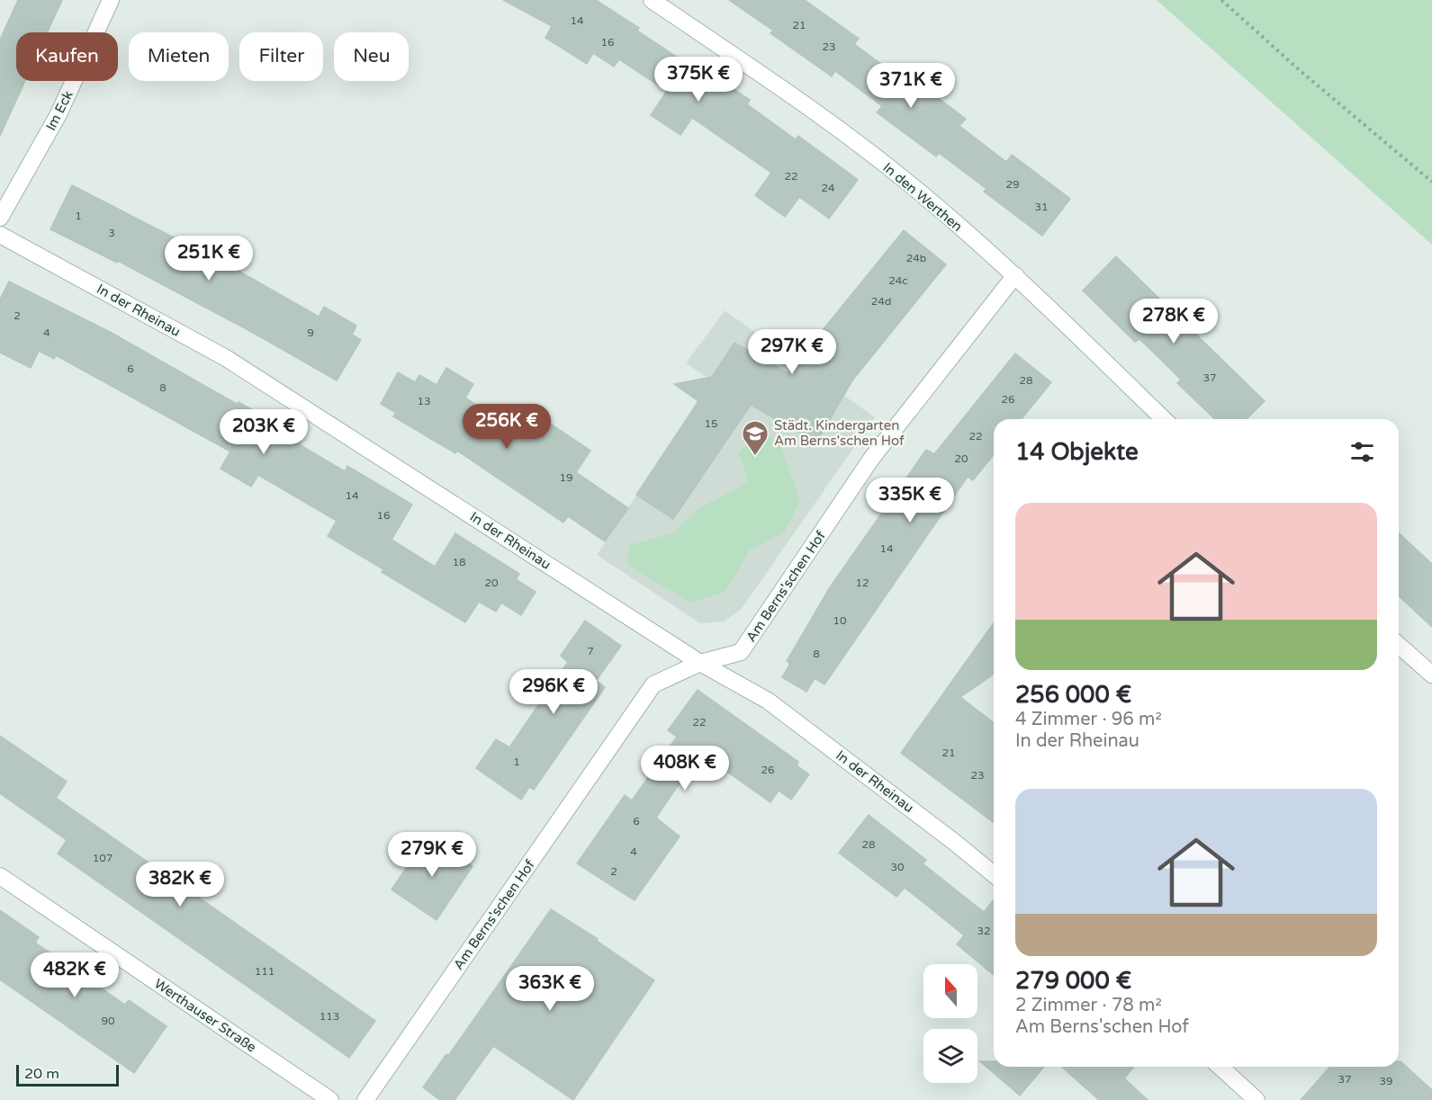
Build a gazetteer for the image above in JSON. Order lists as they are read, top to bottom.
{
  "streets": {
    "street": [
      "Im Eck",
      "In den Werthen",
      "In der Rheinau",
      "Am Berns'schen Hof",
      "Werthauser Straße"
    ]
  },
  "crossings": [
    ["In den Werthen", "Am Berns'schen Hof"],
    ["In der Rheinau", "Am Berns'schen Hof"]
  ],
  "places": {
    "school or university": ["Städt. Kindergarten Am Berns'schen Hof"]
  },
  "house_numbers": [
    "14",
    "21",
    "16",
    "23",
    "22",
    "29",
    "24",
    "31",
    "1",
    "3",
    "24b",
    "24c",
    "24d",
    "2",
    "4",
    "9",
    "6",
    "37",
    "28",
    "8",
    "26",
    "13",
    "15",
    "22",
    "20",
    "19",
    "14",
    "16",
    "14",
    "18",
    "20",
    "12",
    "10",
    "7",
    "8",
    "22",
    "21",
    "1",
    "26",
    "23",
    "6",
    "28",
    "4",
    "107",
    "30",
    "2",
    "32",
    "111",
    "113",
    "90",
    "37",
    "39"
  ],
  "scale_bar": "20 m",
  "north": "top",
  "page": {
    "chip": [
      "Kaufen",
      "Mieten",
      "Filter",
      "Neu"
    ],
    "price": [
      "375K €",
      "371K €",
      "251K €",
      "278K €",
      "297K €",
      "256K €",
      "203K €",
      "335K €",
      "296K €",
      "408K €",
      "279K €",
      "382K €",
      "482K €",
      "363K €"
    ],
    "heading": "14 Objekte",
    "list": [
      {
        "name": "256 000 €",
        "note": "4 Zimmer · 96 m² · In der Rheinau"
      },
      {
        "name": "279 000 €",
        "note": "2 Zimmer · 78 m² · Am Berns'schen Hof"
      }
    ],
    "scale": "20 m"
  }
}
